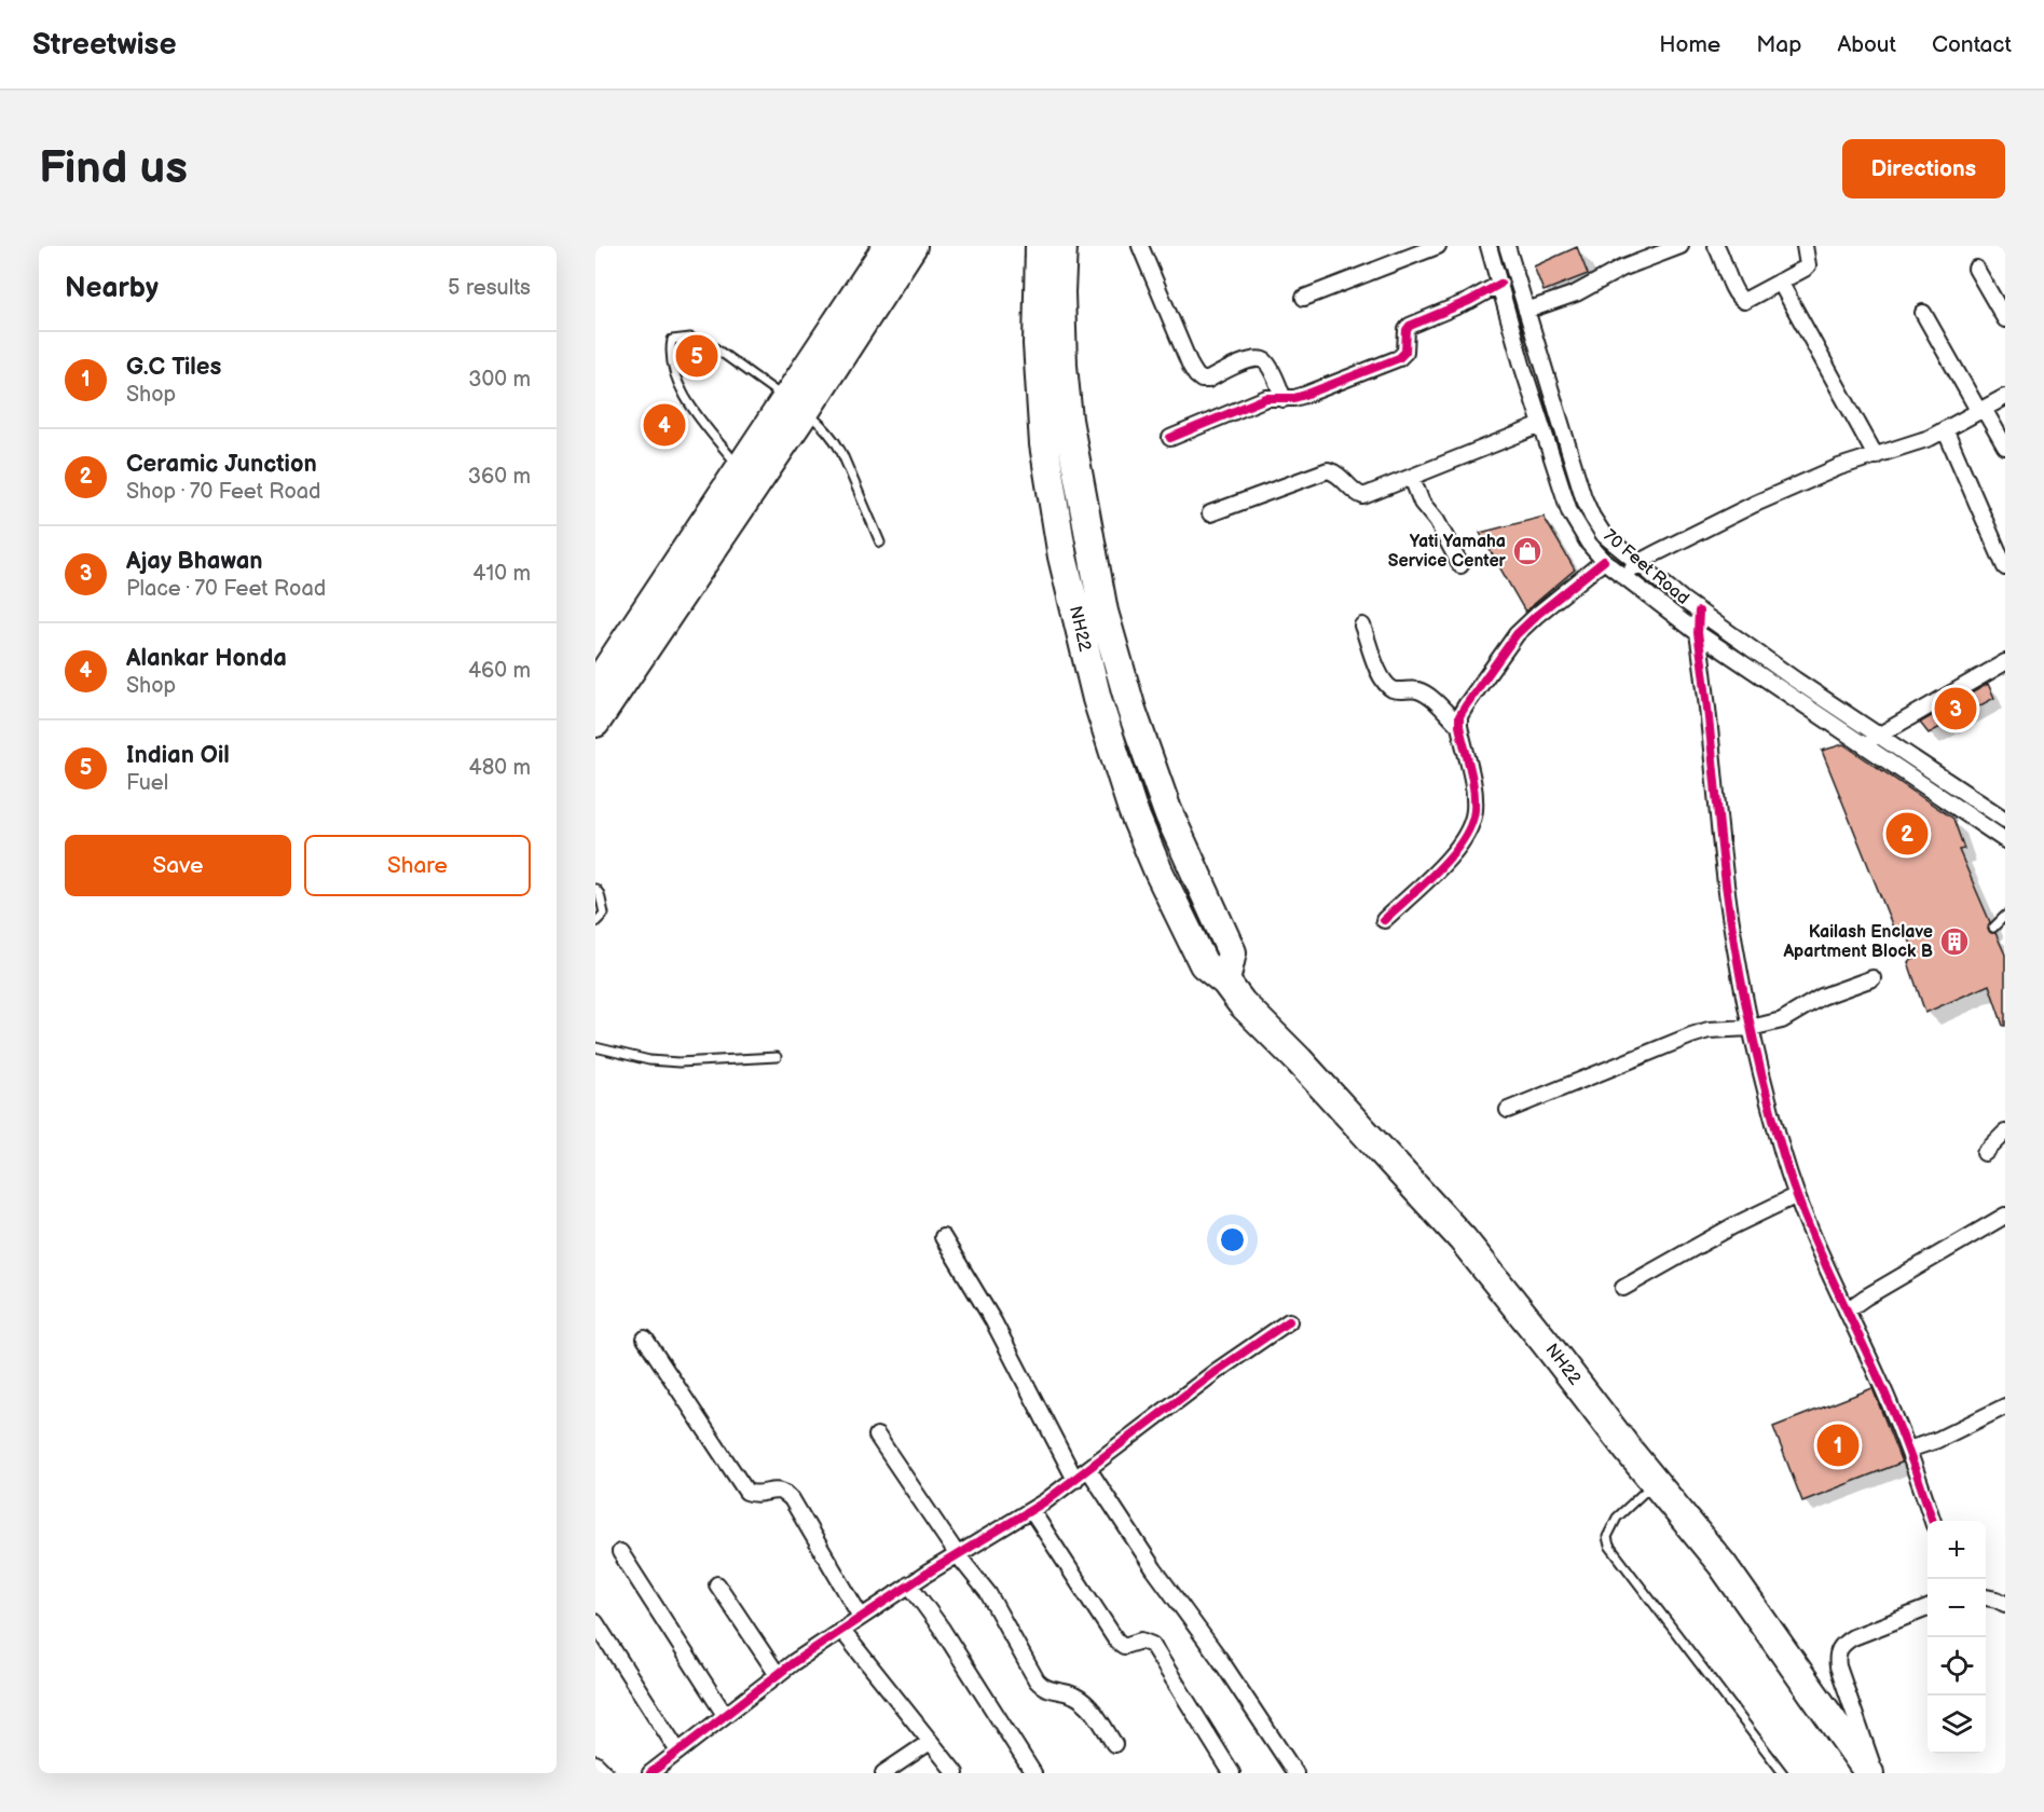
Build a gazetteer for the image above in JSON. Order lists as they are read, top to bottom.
{
  "streets": {
    "highway": ["NH22"],
    "street": ["70 Feet Road"]
  },
  "places": {
    "shop": ["Yati Yamaha Service Center"],
    "building": ["Kailash Enclave Apartment Block B"]
  },
  "page": {
    "header": "Streetwise",
    "nav": [
      "Home",
      "Map",
      "About",
      "Contact"
    ],
    "buttons": [
      "Directions",
      ["Save", "Share"]
    ],
    "title": "Find us",
    "heading": ["Nearby", "5 results"],
    "list": [
      {
        "mark": "1",
        "name": "G.C Tiles",
        "note": "Shop",
        "value": "300 m"
      },
      {
        "mark": "2",
        "name": "Ceramic Junction",
        "note": "Shop · 70 Feet Road",
        "value": "360 m"
      },
      {
        "mark": "3",
        "name": "Ajay Bhawan",
        "note": "Place · 70 Feet Road",
        "value": "410 m"
      },
      {
        "mark": "4",
        "name": "Alankar Honda",
        "note": "Shop",
        "value": "460 m"
      },
      {
        "mark": "5",
        "name": "Indian Oil",
        "note": "Fuel",
        "value": "480 m"
      }
    ],
    "pins": [
      "5",
      "4",
      "3",
      "2",
      "1"
    ],
    "map_buttons": ["+", "−"]
  }
}
